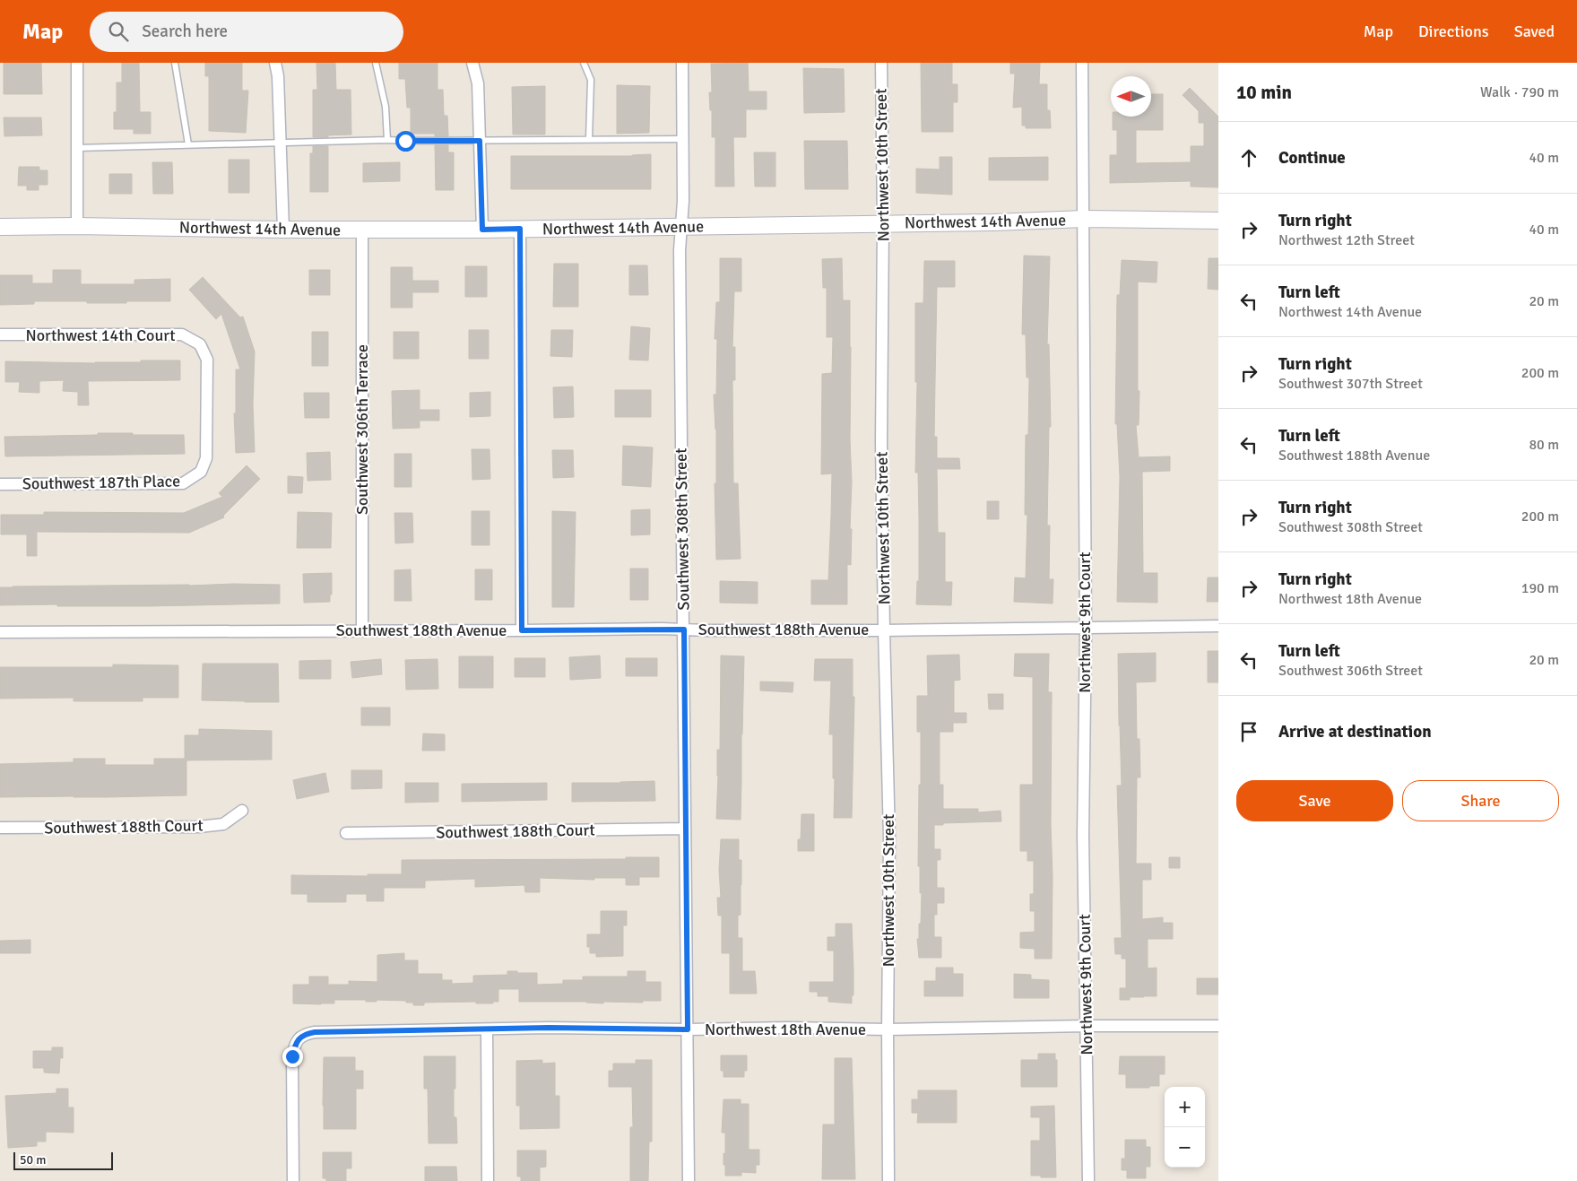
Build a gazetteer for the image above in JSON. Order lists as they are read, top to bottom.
{
  "streets": {
    "street": [
      "Northwest 10th Street",
      "Northwest 14th Avenue",
      "Northwest 14th Court",
      "Southwest 306th Terrace",
      "Southwest 187th Place",
      "Southwest 308th Street",
      "Northwest 9th Court",
      "Southwest 188th Avenue",
      "Southwest 188th Court",
      "Northwest 18th Avenue"
    ]
  },
  "crossings": [
    ["Northwest 10th Street", "Northwest 14th Avenue"],
    ["Northwest 10th Street", "Southwest 188th Avenue"],
    ["Northwest 10th Street", "Northwest 18th Avenue"],
    ["Northwest 14th Avenue", "Southwest 306th Terrace"],
    ["Northwest 14th Avenue", "Southwest 308th Street"],
    ["Northwest 14th Avenue", "Northwest 9th Court"],
    ["Northwest 14th Court", "Southwest 187th Place"],
    ["Southwest 306th Terrace", "Southwest 188th Avenue"],
    ["Southwest 308th Street", "Southwest 188th Avenue"],
    ["Southwest 308th Street", "Southwest 188th Court"],
    ["Southwest 308th Street", "Northwest 18th Avenue"],
    ["Northwest 9th Court", "Southwest 188th Avenue"],
    ["Northwest 9th Court", "Northwest 18th Avenue"]
  ],
  "scale_bar": "50 m",
  "north": "left",
  "page": {
    "header": "Map",
    "search": "Search here",
    "nav": ["Map", "Directions", "Saved"],
    "heading": ["10 min", "Walk · 790 m"],
    "list": [
      ["Continue", "40 m"],
      ["Turn right", "Northwest 12th Street", "40 m"],
      ["Turn left", "Northwest 14th Avenue", "20 m"],
      ["Turn right", "Southwest 307th Street", "200 m"],
      ["Turn left", "Southwest 188th Avenue", "80 m"],
      ["Turn right", "Southwest 308th Street", "200 m"],
      ["Turn right", "Northwest 18th Avenue", "190 m"],
      ["Turn left", "Southwest 306th Street", "20 m"],
      "Arrive at destination"
    ],
    "buttons": ["Save", "Share"],
    "map_buttons": ["+", "−"],
    "scale": "50 m"
  }
}
